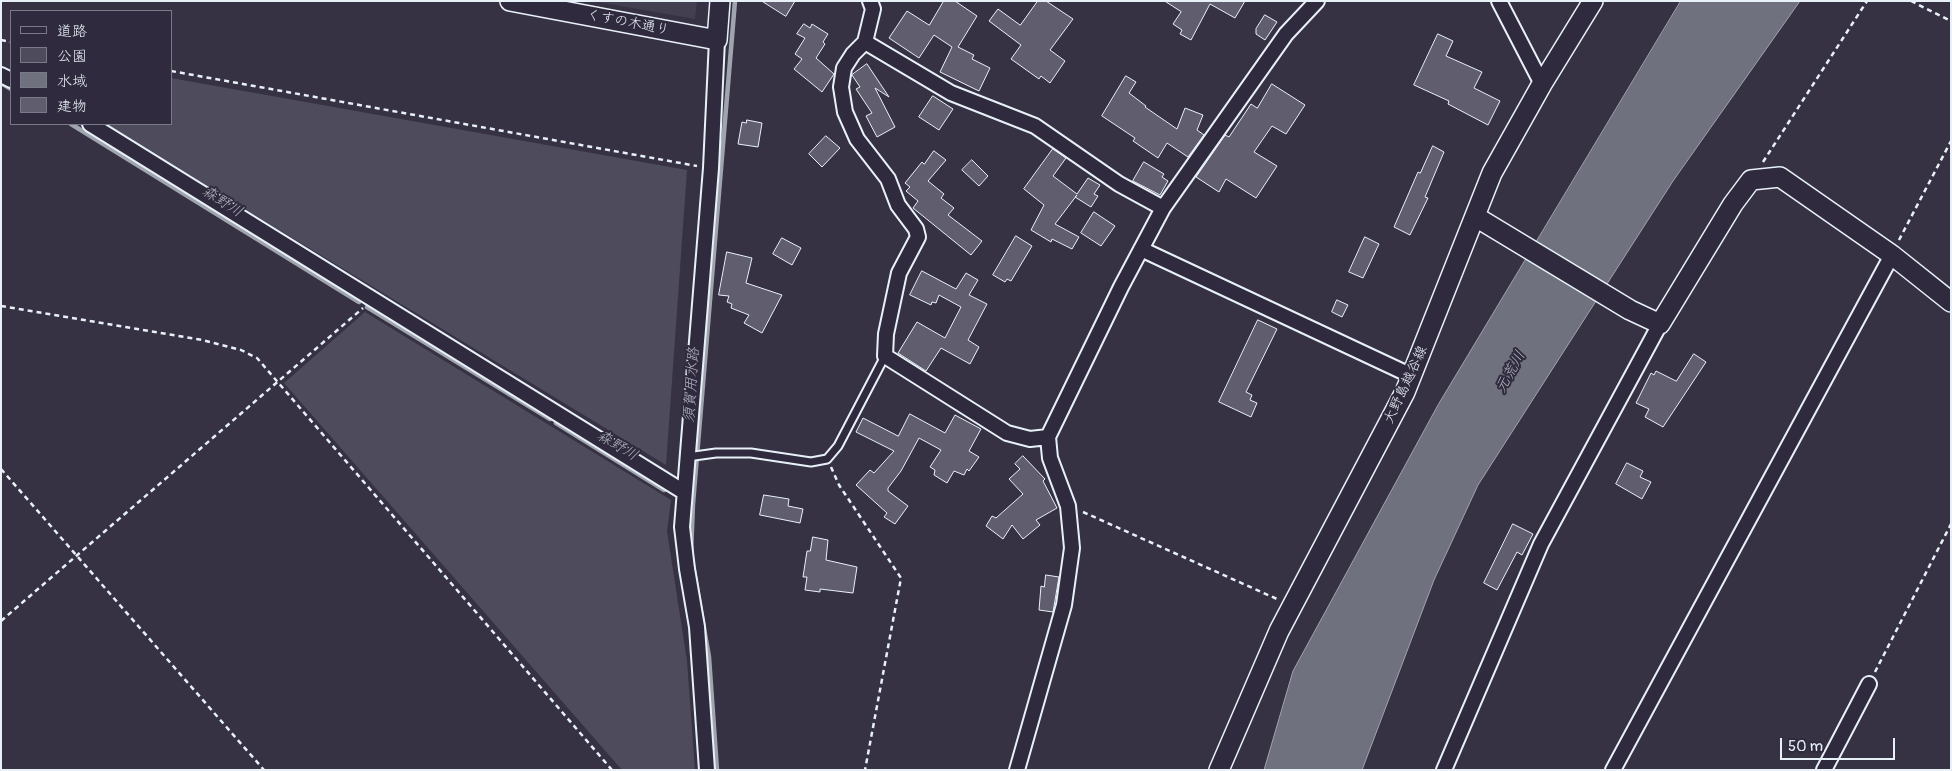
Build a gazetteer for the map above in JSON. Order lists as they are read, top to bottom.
{
  "streets": {
    "street": ["くすの木通り", "大野島越谷線"]
  },
  "water": ["森野川", "元荒川", "須賀用水路"],
  "legend": [
    "道路",
    "公園",
    "水域",
    "建物"
  ],
  "scale_bar": "50 m"
}
